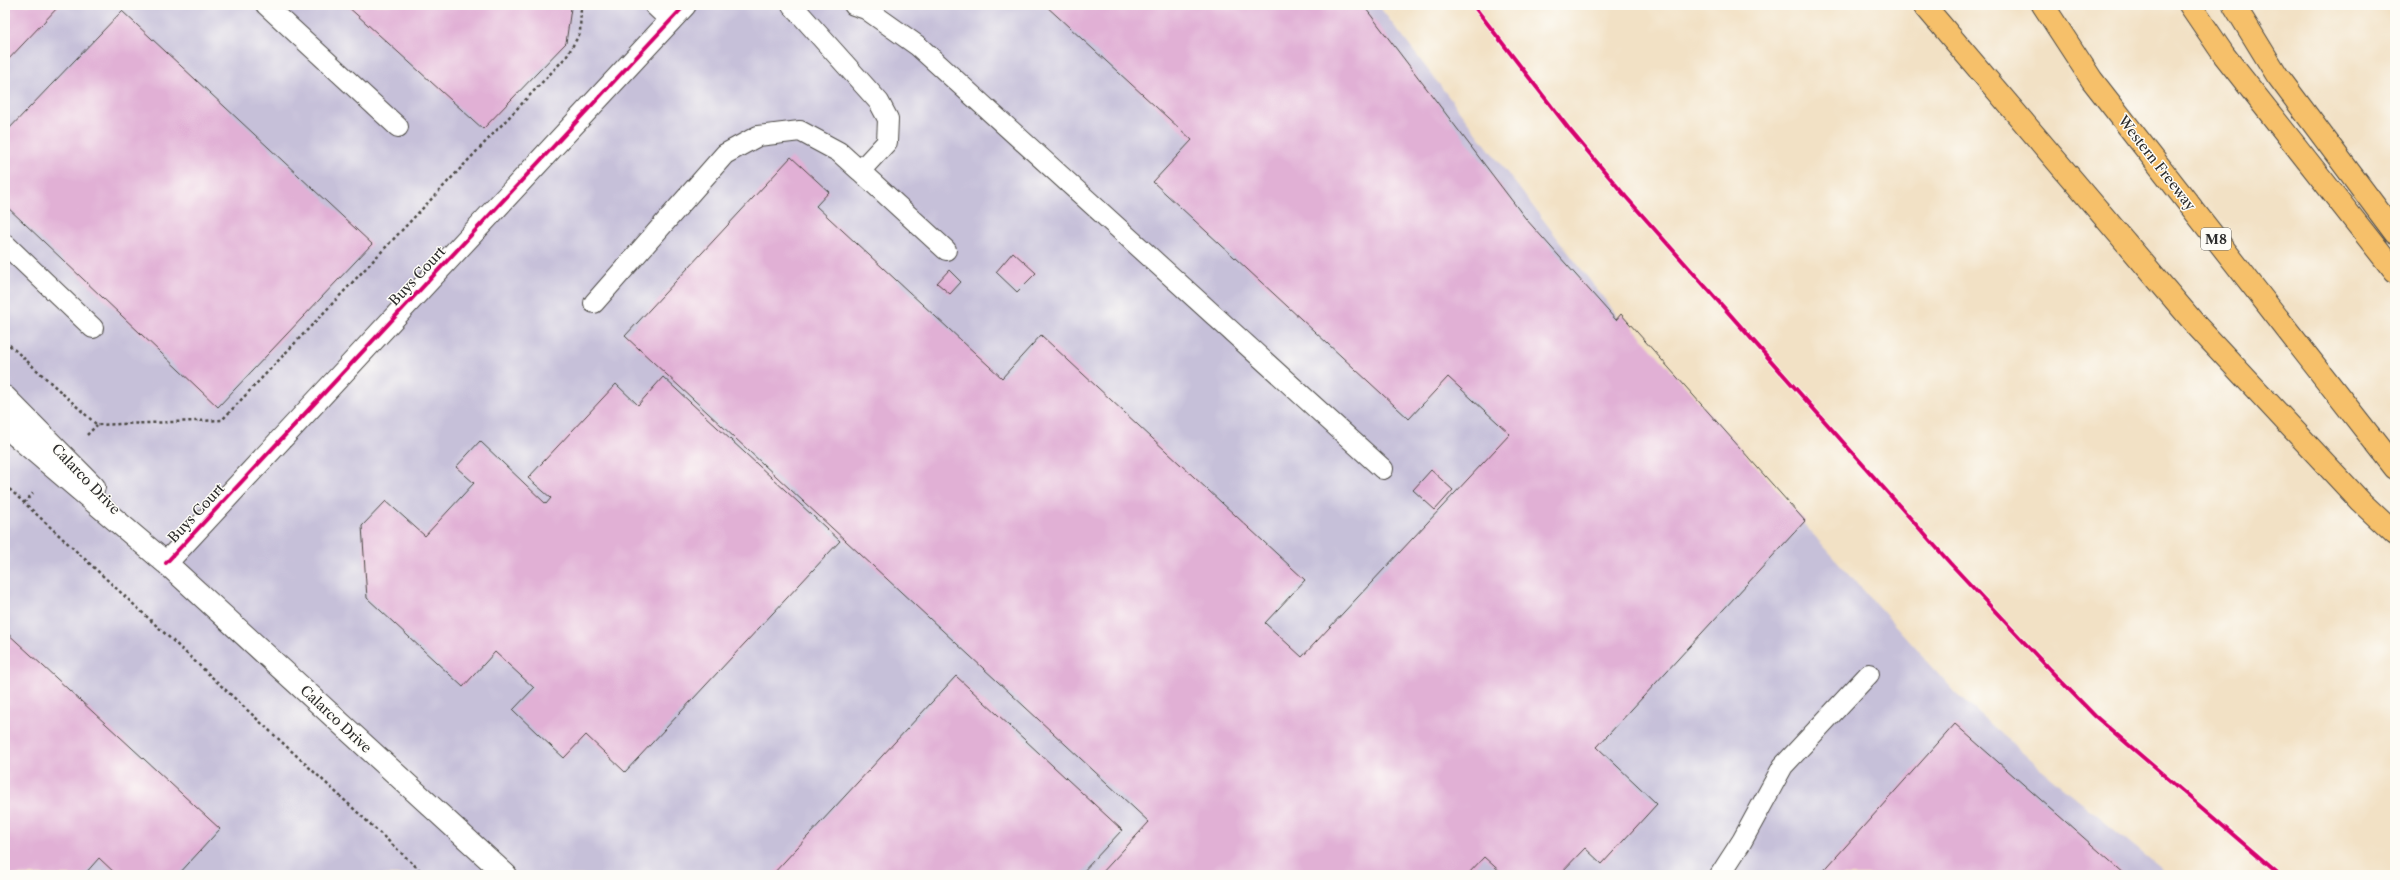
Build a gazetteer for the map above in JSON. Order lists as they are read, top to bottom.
{
  "streets": {
    "highway": ["Western Freeway", "M8"],
    "street": ["Buys Court", "Calarco Drive"]
  },
  "crossings": [
    ["Buys Court", "Calarco Drive"]
  ]
}
